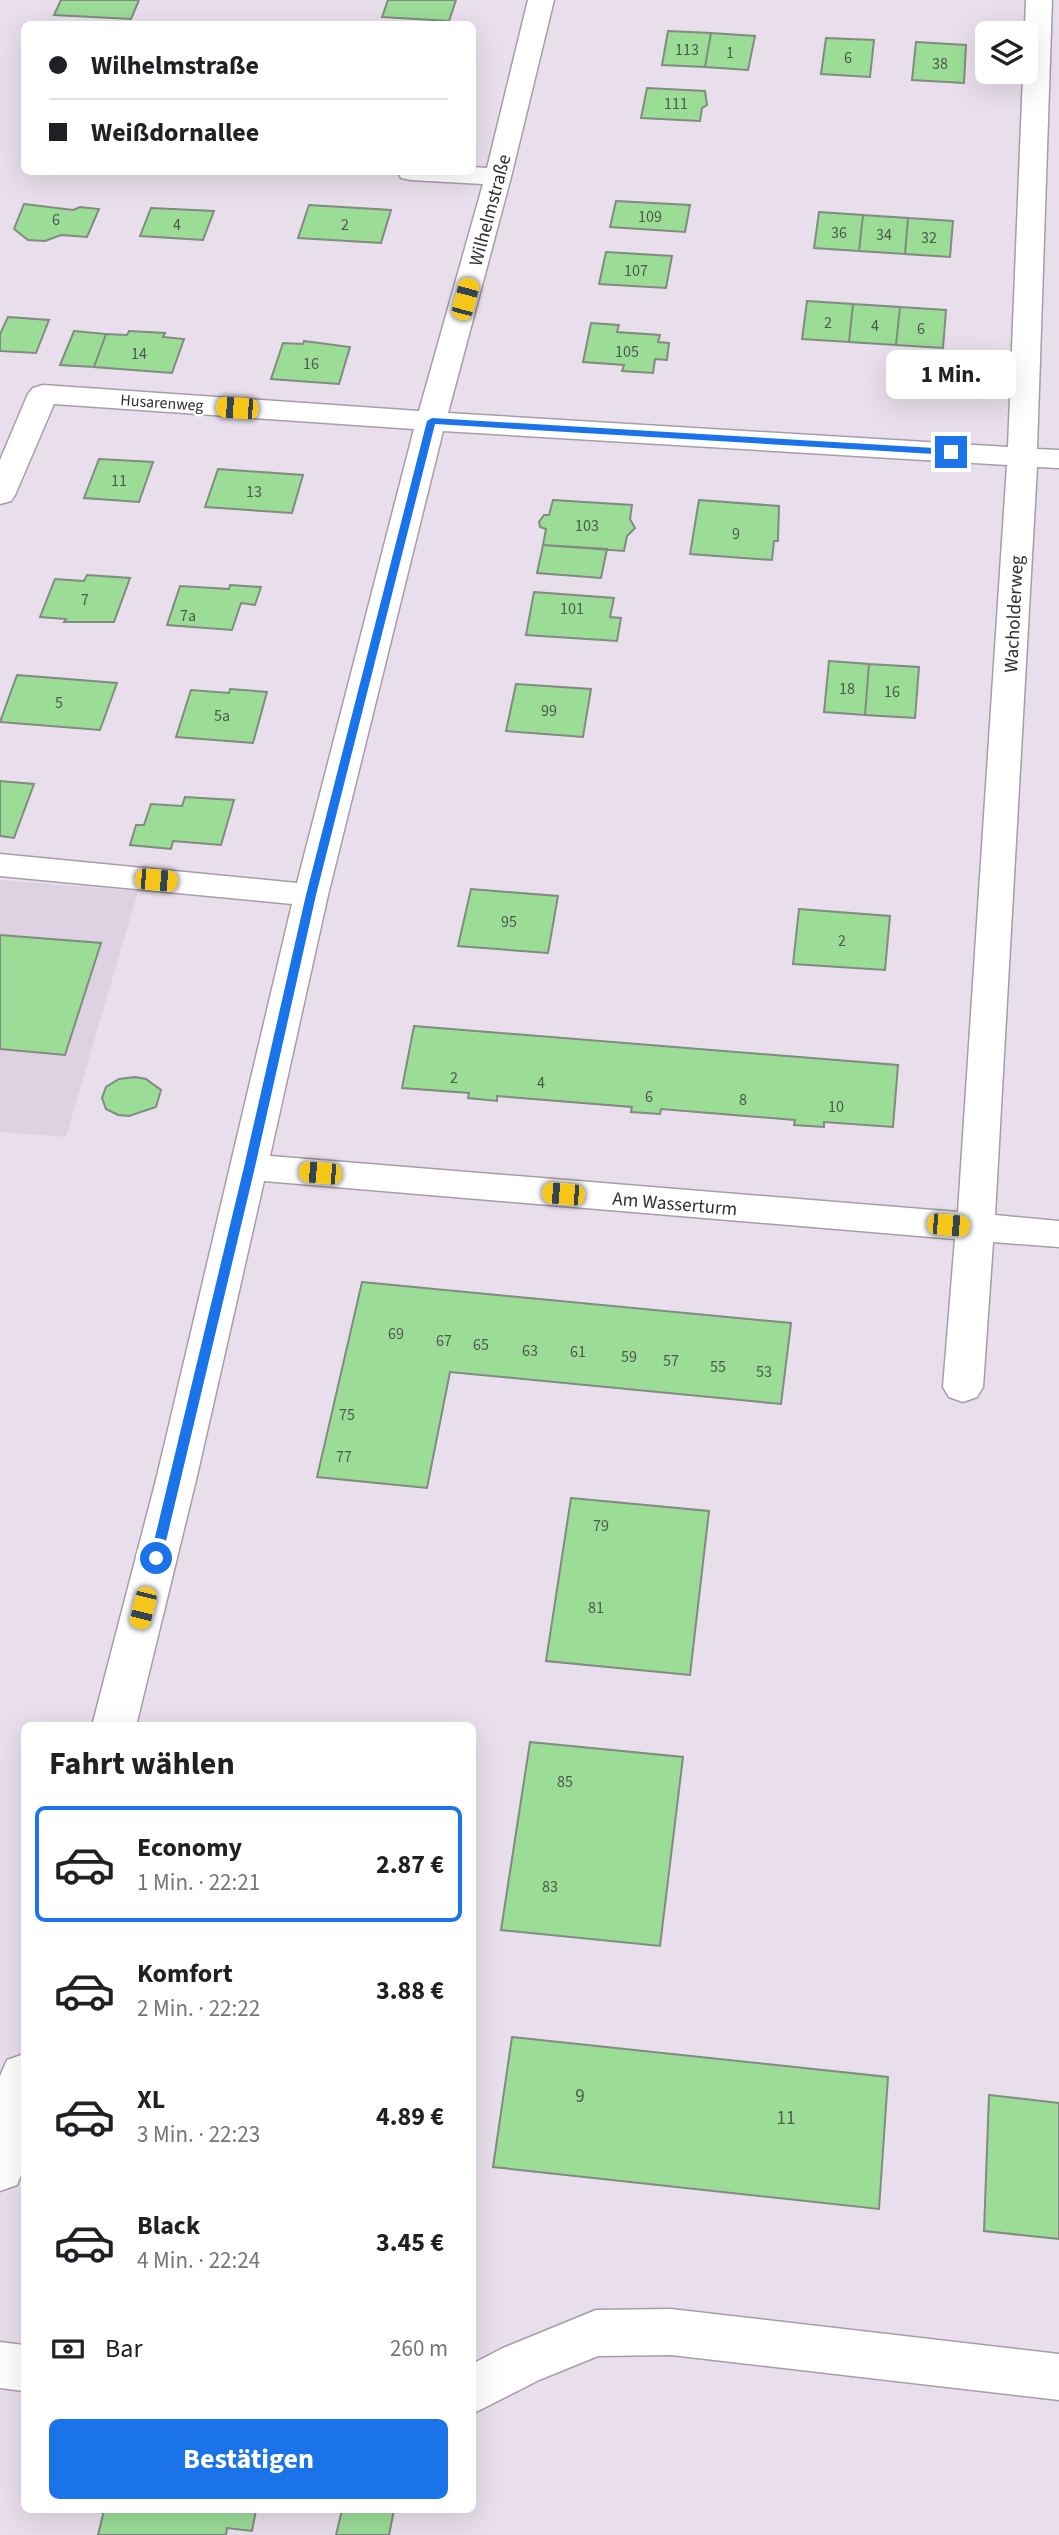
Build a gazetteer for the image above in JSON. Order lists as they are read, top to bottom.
{
  "streets": {
    "street": [
      "Wilhelmstraße",
      "Husarenweg",
      "Wacholderweg",
      "Am Wasserturm"
    ]
  },
  "crossings": [
    ["Wilhelmstraße", "Husarenweg"],
    ["Wilhelmstraße", "Am Wasserturm"],
    ["Wacholderweg", "Am Wasserturm"]
  ],
  "house_numbers": [
    "113",
    "1",
    "6",
    "38",
    "111",
    "109",
    "6",
    "4",
    "2",
    "36",
    "34",
    "32",
    "107",
    "2",
    "4",
    "6",
    "105",
    "14",
    "16",
    "11",
    "13",
    "103",
    "9",
    "7",
    "101",
    "7a",
    "18",
    "16",
    "5",
    "99",
    "5a",
    "95",
    "2",
    "2",
    "4",
    "6",
    "8",
    "10",
    "69",
    "67",
    "65",
    "63",
    "61",
    "59",
    "57",
    "55",
    "53",
    "75",
    "77",
    "79",
    "81",
    "85",
    "83",
    "9",
    "11"
  ],
  "page": {
    "banner": ["Wilhelmstraße", "Weißdornallee"],
    "bubble": "1 Min.",
    "heading": "Fahrt wählen",
    "list": [
      {
        "name": "Economy",
        "note": "1 Min. · 22:21",
        "value": "2.87 €"
      },
      {
        "name": "Komfort",
        "note": "2 Min. · 22:22",
        "value": "3.88 €"
      },
      {
        "name": "XL",
        "note": "3 Min. · 22:23",
        "value": "4.89 €"
      },
      {
        "name": "Black",
        "note": "4 Min. · 22:24",
        "value": "3.45 €"
      }
    ],
    "pay": ["Bar", "260 m"],
    "buttons": "Bestätigen"
  }
}
